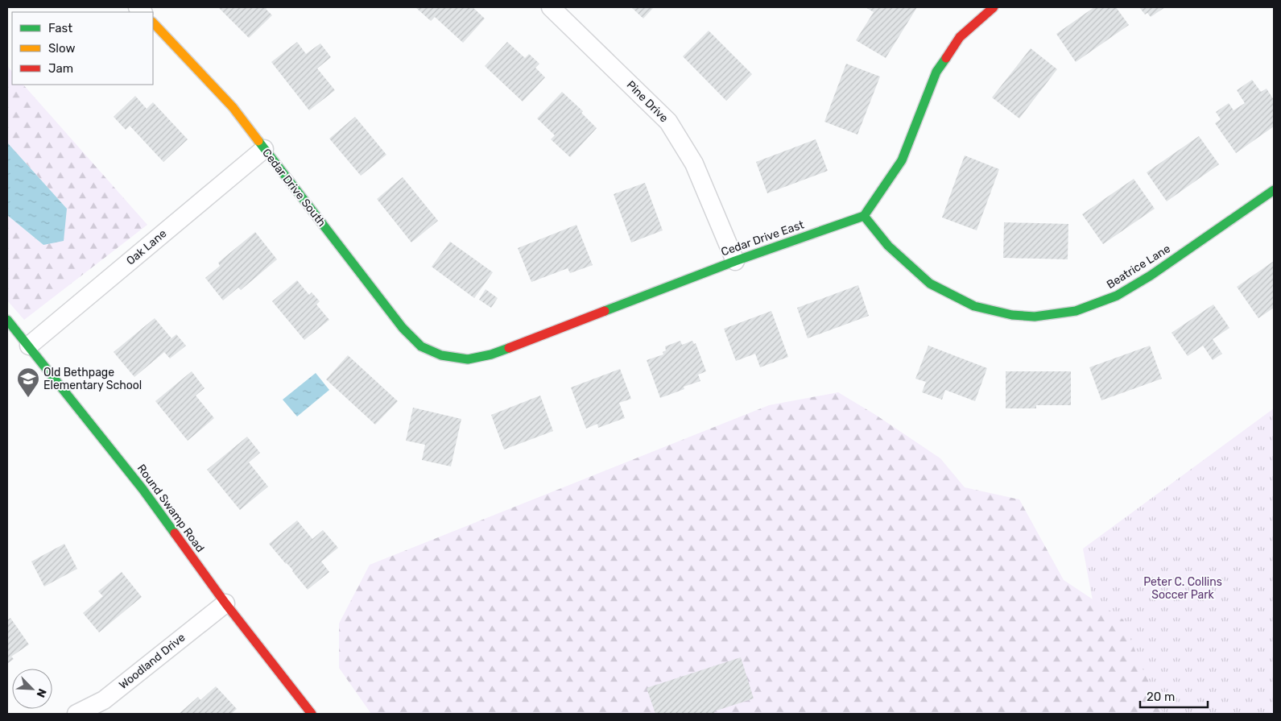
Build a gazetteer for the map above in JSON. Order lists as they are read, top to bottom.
{
  "streets": {
    "street": [
      "Pine Drive",
      "Cedar Drive South",
      "Cedar Drive East",
      "Oak Lane",
      "Beatrice Lane",
      "Round Swamp Road",
      "Woodland Drive"
    ]
  },
  "crossings": [
    ["Pine Drive", "Cedar Drive East"],
    ["Cedar Drive South", "Cedar Drive East"],
    ["Cedar Drive South", "Oak Lane"],
    ["Cedar Drive East", "Beatrice Lane"],
    ["Oak Lane", "Round Swamp Road"],
    ["Round Swamp Road", "Woodland Drive"]
  ],
  "parks": ["Peter C. Collins Soccer Park"],
  "places": {
    "school or university": ["Old Bethpage Elementary School"]
  },
  "legend": ["Fast", "Slow", "Jam"],
  "scale_bar": "20 m",
  "north": "bottom right"
}
